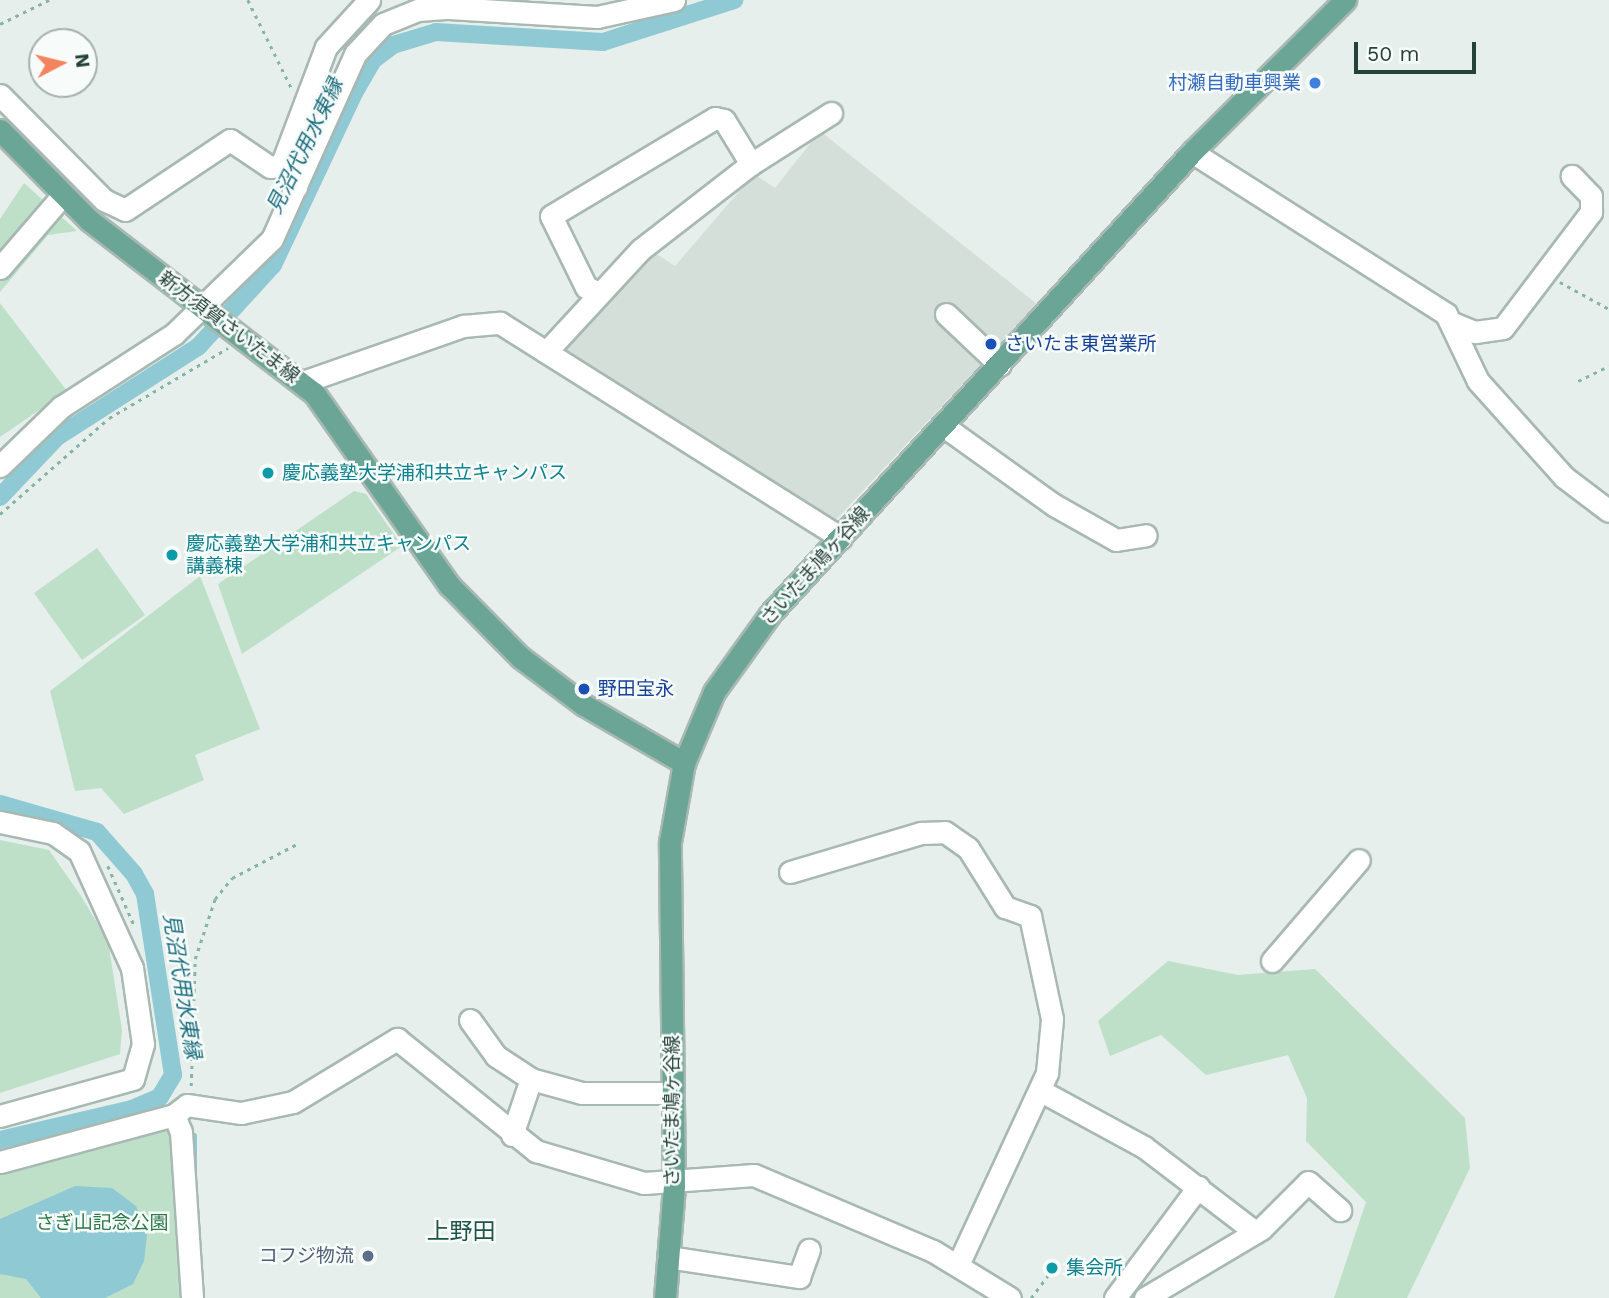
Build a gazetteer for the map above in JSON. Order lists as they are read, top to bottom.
{
  "streets": {
    "main road": ["新方須賀さいたま線", "さいたま鳩ヶ谷線"]
  },
  "crossings": [
    ["新方須賀さいたま線", "さいたま鳩ヶ谷線"]
  ],
  "districts": ["上野田"],
  "water": ["見沼代用水東縁"],
  "parks": ["さぎ山記念公園"],
  "places": [
    "村瀬自動車興業",
    "さいたま東営業所",
    "慶応義塾大学浦和共立キャンパス",
    "慶応義塾大学浦和共立キャンパス 講義棟",
    "野田宝永",
    "コフジ物流",
    "集会所"
  ],
  "scale_bar": "50 m",
  "north": "right"
}
